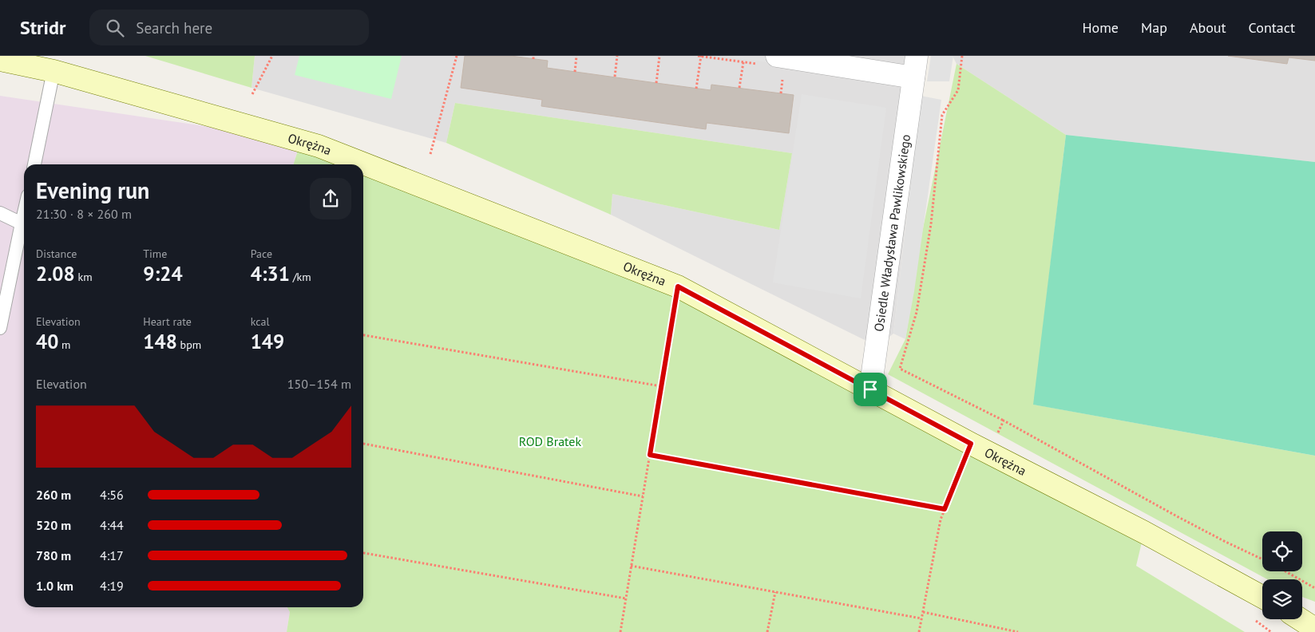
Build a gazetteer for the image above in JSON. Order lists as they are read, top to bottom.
{
  "streets": {
    "street": ["Okrężna", "Osiedle Władysława Pawlikowskiego"]
  },
  "crossings": [
    ["Okrężna", "Osiedle Władysława Pawlikowskiego"]
  ],
  "parks": ["ROD Bratek"],
  "page": {
    "header": "Stridr",
    "search": "Search here",
    "nav": [
      "Home",
      "Map",
      "About",
      "Contact"
    ],
    "heading": ["Evening run", "21:30 · 8 × 260 m"],
    "stats": [
      ["Distance", "2.08 km"],
      ["Time", "9:24"],
      ["Pace", "4:31 /km"],
      ["Elevation", "40 m"],
      ["Heart rate", "148 bpm"],
      ["kcal", "149"]
    ],
    "chart": ["Elevation", "150–154 m"],
    "list": [
      {
        "name": "260 m",
        "note": "4:56"
      },
      {
        "name": "520 m",
        "note": "4:44"
      },
      {
        "name": "780 m",
        "note": "4:17"
      },
      {
        "name": "1.0 km",
        "note": "4:19"
      }
    ]
  }
}
